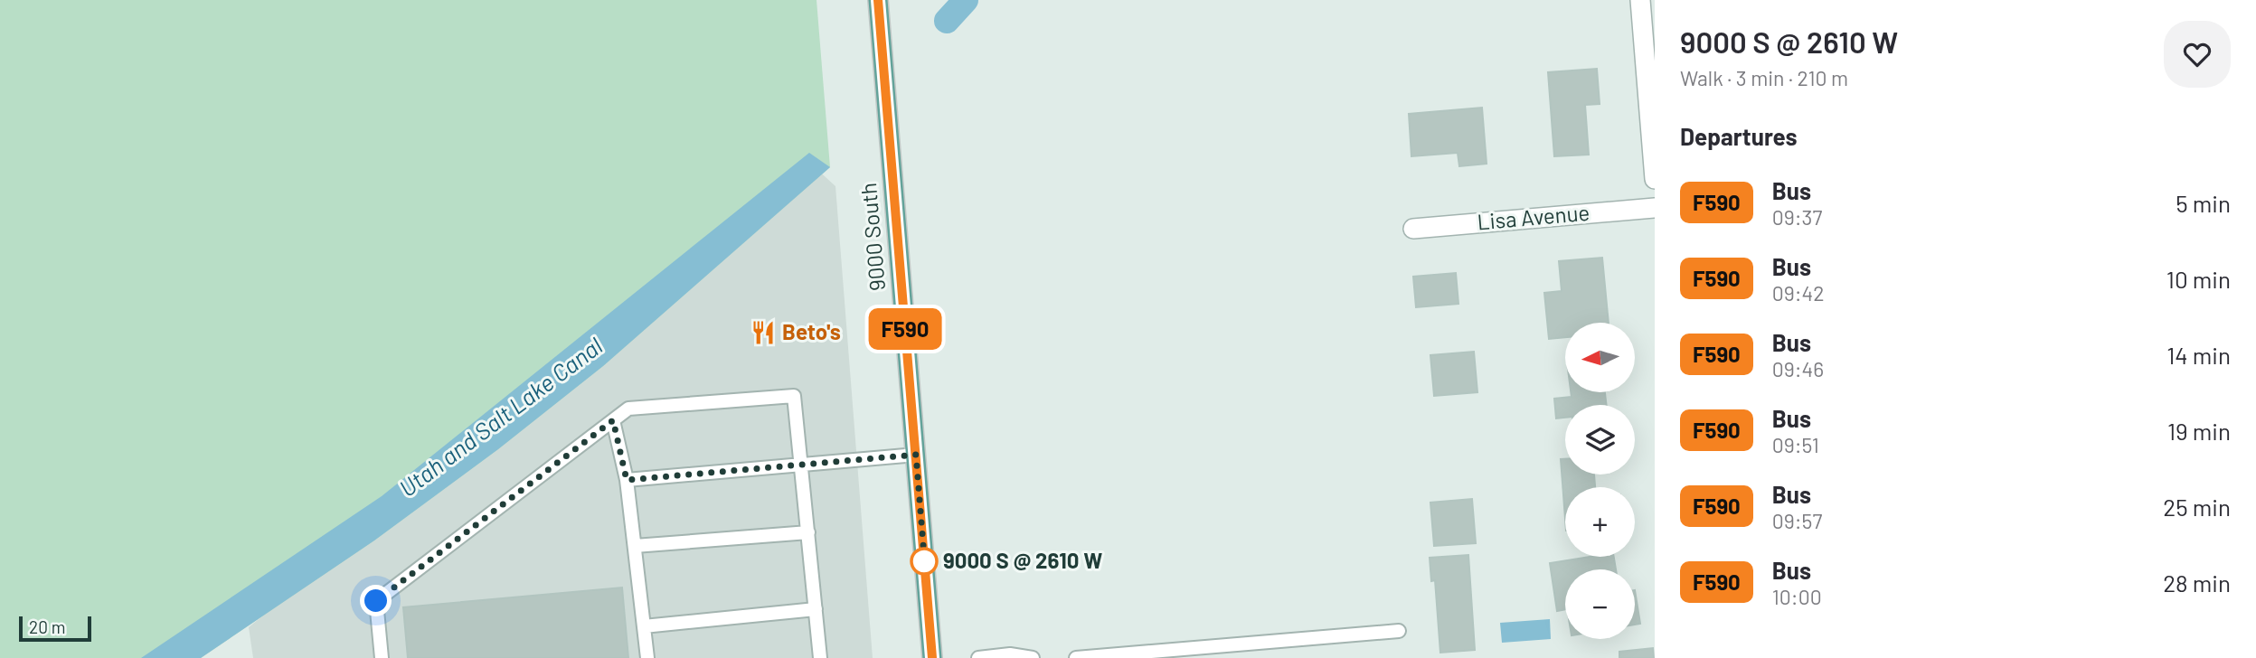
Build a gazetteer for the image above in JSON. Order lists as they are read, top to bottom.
{
  "streets": {
    "main road": ["9000 South"],
    "street": ["Lisa Avenue"]
  },
  "water": ["Utah and Salt Lake Canal"],
  "places": {
    "restaurant": ["Beto's"],
    "other": ["9000 S @ 2610 W"]
  },
  "lines": ["bus line F590"],
  "scale_bar": "20 m",
  "north": "left",
  "page": {
    "on_map": "F590",
    "heading": [
      ["9000 S @ 2610 W", "Walk · 3 min · 210 m"],
      "Departures"
    ],
    "list": [
      {
        "mark": "F590",
        "name": "Bus",
        "note": "09:37",
        "value": "5 min"
      },
      {
        "mark": "F590",
        "name": "Bus",
        "note": "09:42",
        "value": "10 min"
      },
      {
        "mark": "F590",
        "name": "Bus",
        "note": "09:46",
        "value": "14 min"
      },
      {
        "mark": "F590",
        "name": "Bus",
        "note": "09:51",
        "value": "19 min"
      },
      {
        "mark": "F590",
        "name": "Bus",
        "note": "09:57",
        "value": "25 min"
      },
      {
        "mark": "F590",
        "name": "Bus",
        "note": "10:00",
        "value": "28 min"
      }
    ],
    "map_buttons": ["+", "−"],
    "scale": "20 m"
  }
}
